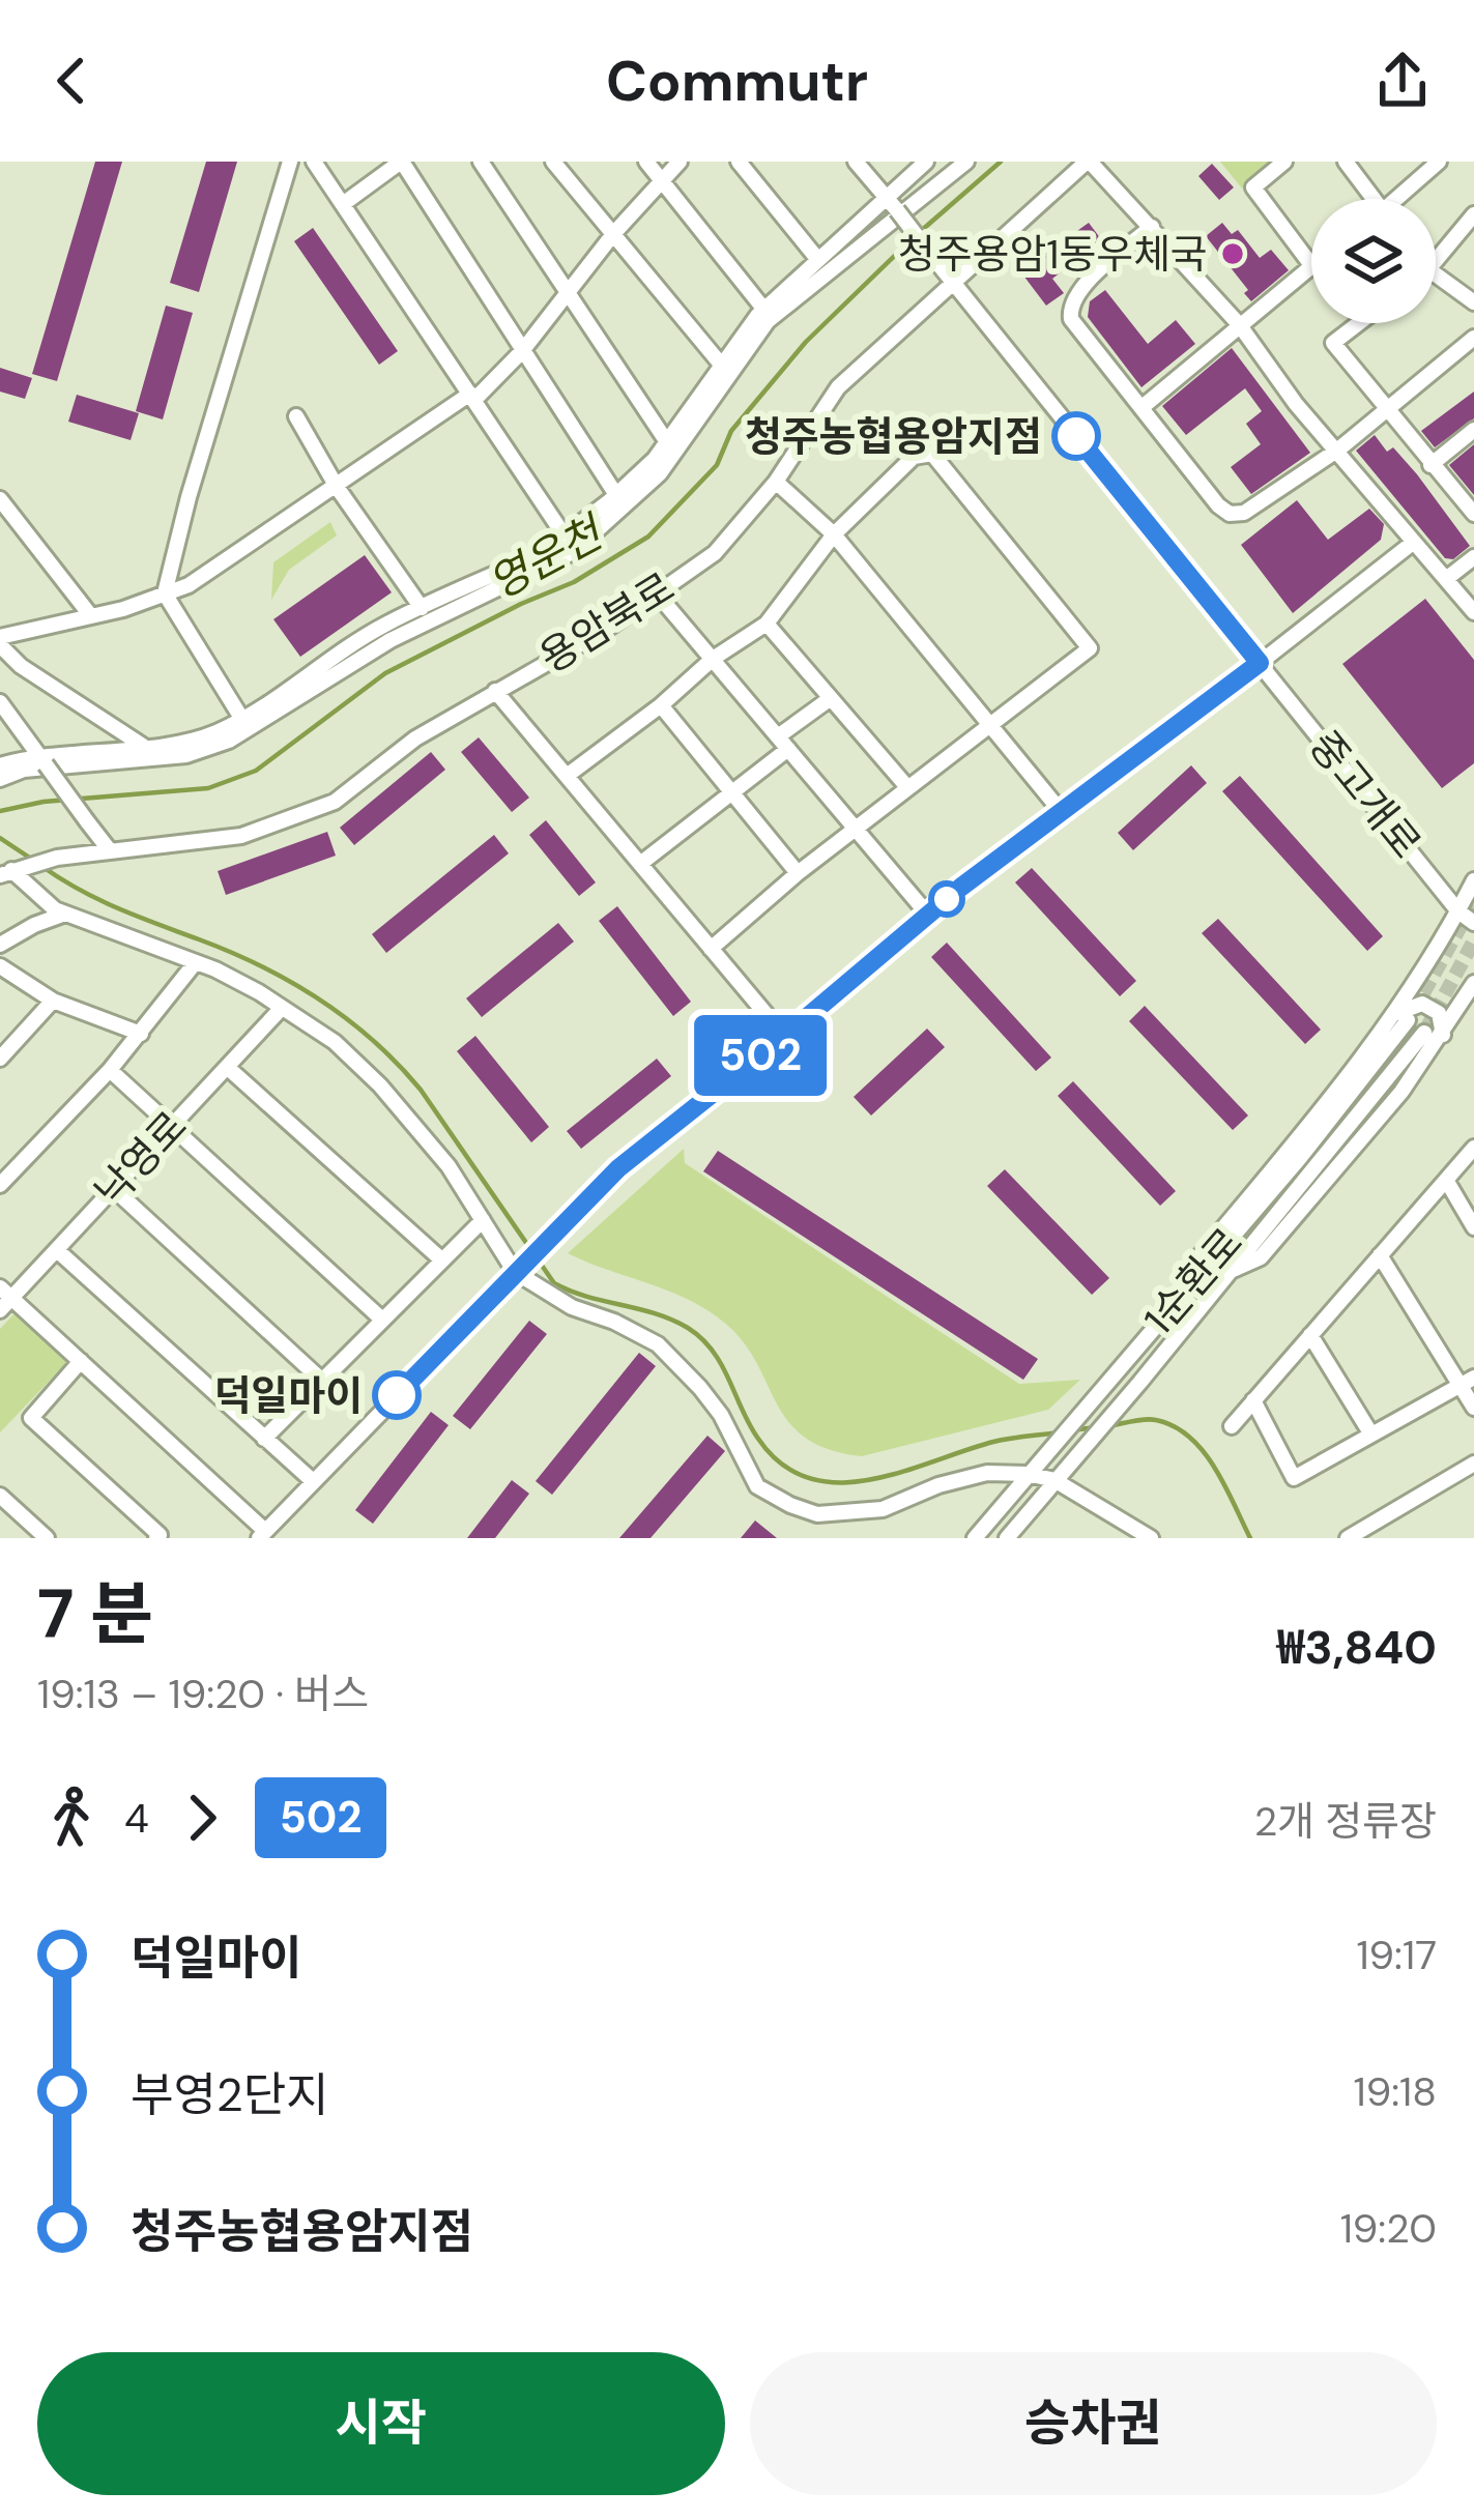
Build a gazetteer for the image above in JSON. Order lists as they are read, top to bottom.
{
  "streets": {
    "street": [
      "용암북로",
      "중고개로",
      "낙영로",
      "1순환로"
    ]
  },
  "crossings": [
    ["용암북로", "중고개로"],
    ["중고개로", "1순환로"]
  ],
  "water": ["영운천"],
  "places": ["청주용암1동우체국", "청주농협용암지점", "덕일마이"],
  "lines": ["bus line 502"],
  "page": {
    "header": "Commutr",
    "on_map": "502",
    "heading": ["7 분", "19:13 – 19:20 · 버스", "₩3,840"],
    "legs": ["4", "502", "2개 정류장"],
    "list": [
      {
        "name": "덕일마이",
        "value": "19:17"
      },
      {
        "name": "부영2단지",
        "value": "19:18"
      },
      {
        "name": "청주농협용암지점",
        "value": "19:20"
      }
    ],
    "buttons": ["시작", "승차권"]
  }
}
